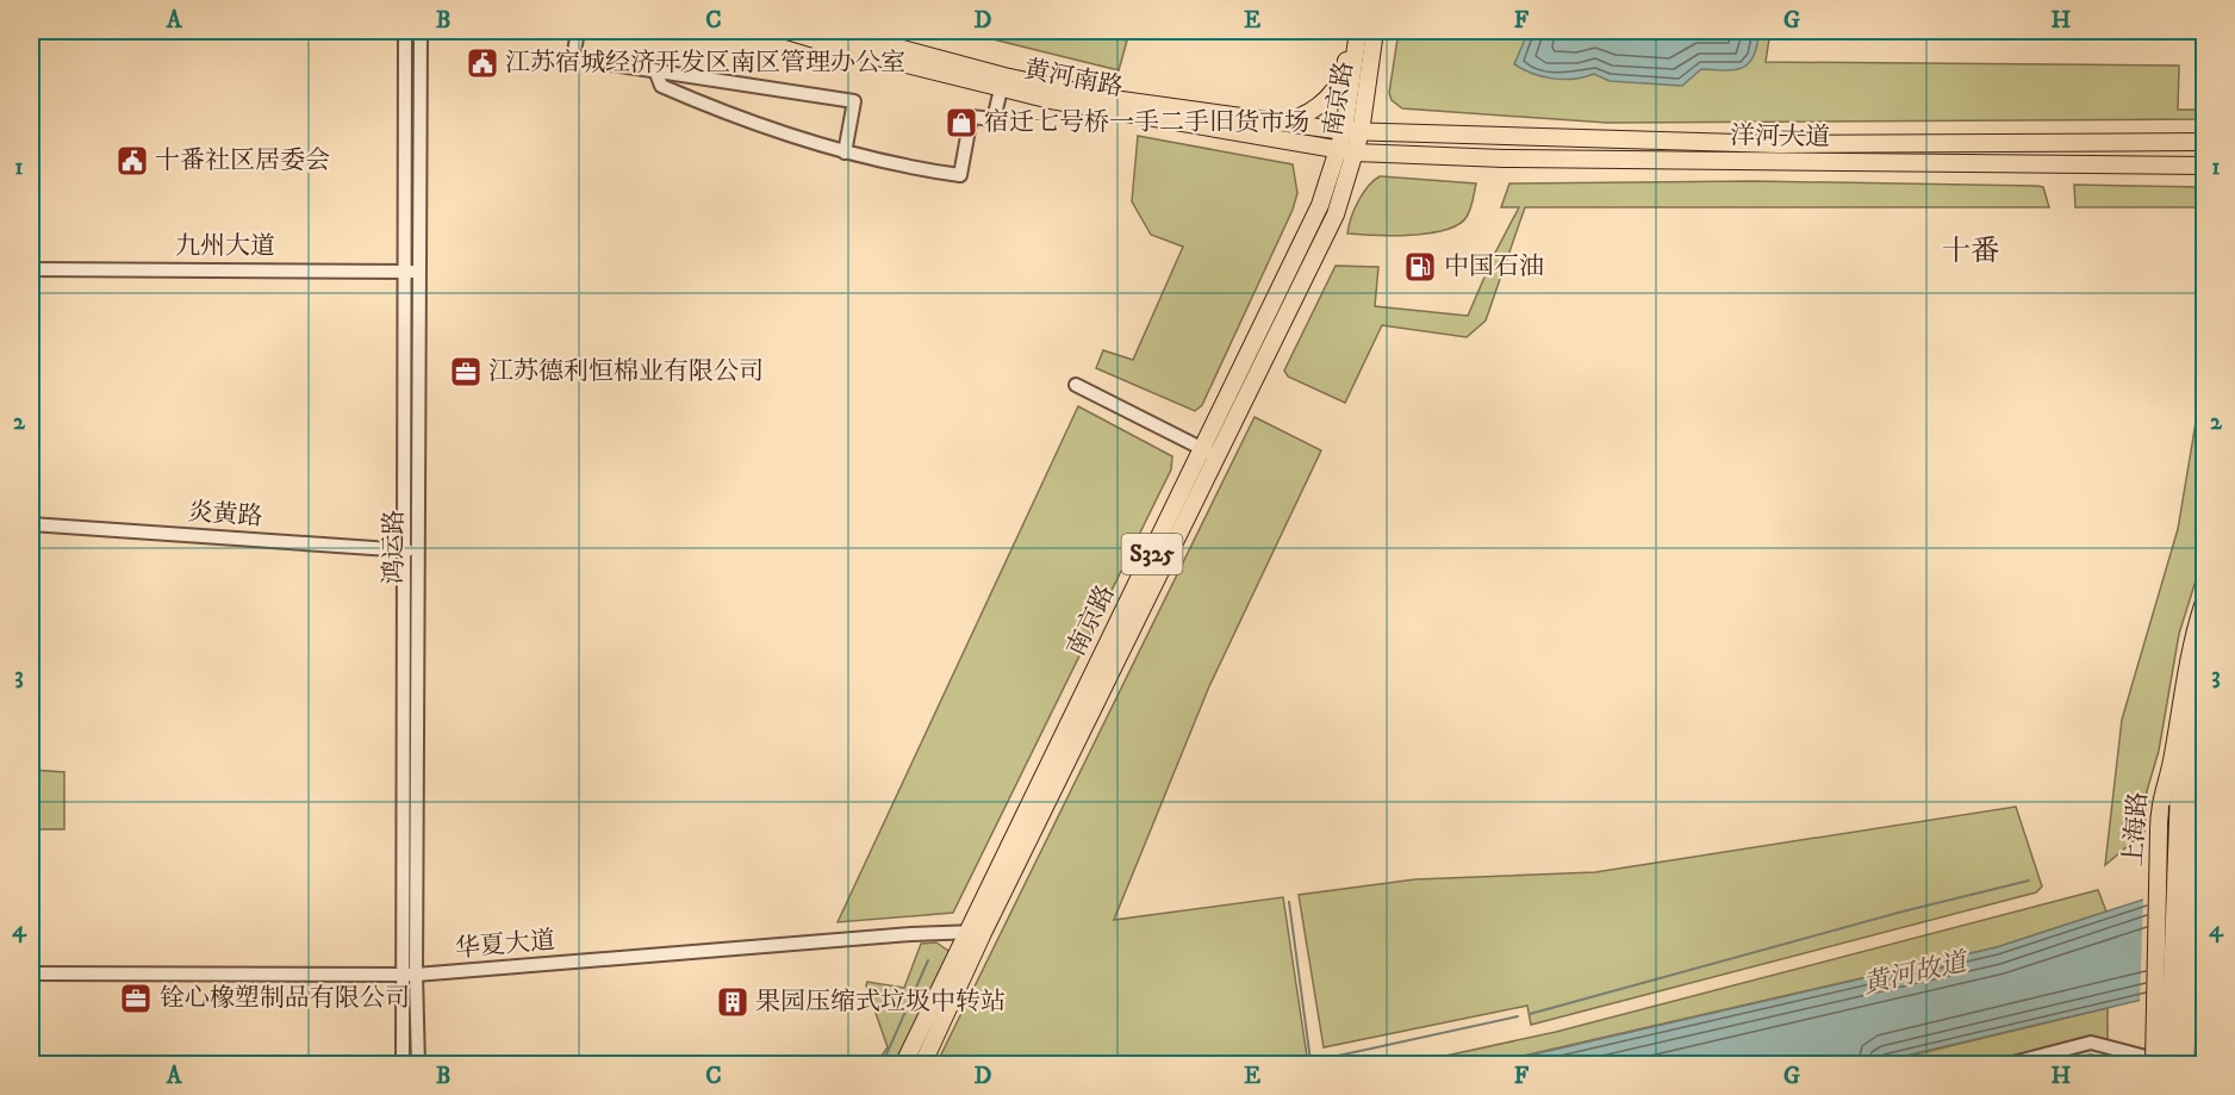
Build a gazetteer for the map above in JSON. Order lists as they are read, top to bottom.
{
  "streets": {
    "highway": ["上海路"],
    "main road": [
      "黄河南路",
      "南京路",
      "洋河大道",
      "S325"
    ],
    "street": [
      "九州大道",
      "炎黄路",
      "鸿运路",
      "华夏大道"
    ]
  },
  "crossings": [
    ["黄河南路", "南京路"],
    ["黄河南路", "洋河大道"],
    ["南京路", "洋河大道"],
    ["南京路", "华夏大道"],
    ["九州大道", "鸿运路"],
    ["炎黄路", "鸿运路"],
    ["鸿运路", "华夏大道"]
  ],
  "districts": ["十番"],
  "water": ["黄河故道"],
  "places": {
    "public building": ["江苏宿城经济开发区南区管理办公室", "十番社区居委会"],
    "shop": ["宿迁七号桥一手二手旧货市场"],
    "fuel station": ["中国石油"],
    "office": ["江苏德利恒棉业有限公司", "铨心橡塑制品有限公司"],
    "building": ["果园压缩式垃圾中转站"]
  },
  "grid": {
    "columns": [
      "A",
      "B",
      "C",
      "D",
      "E",
      "F",
      "G",
      "H"
    ],
    "rows": [
      "1",
      "2",
      "3",
      "4"
    ]
  }
}
